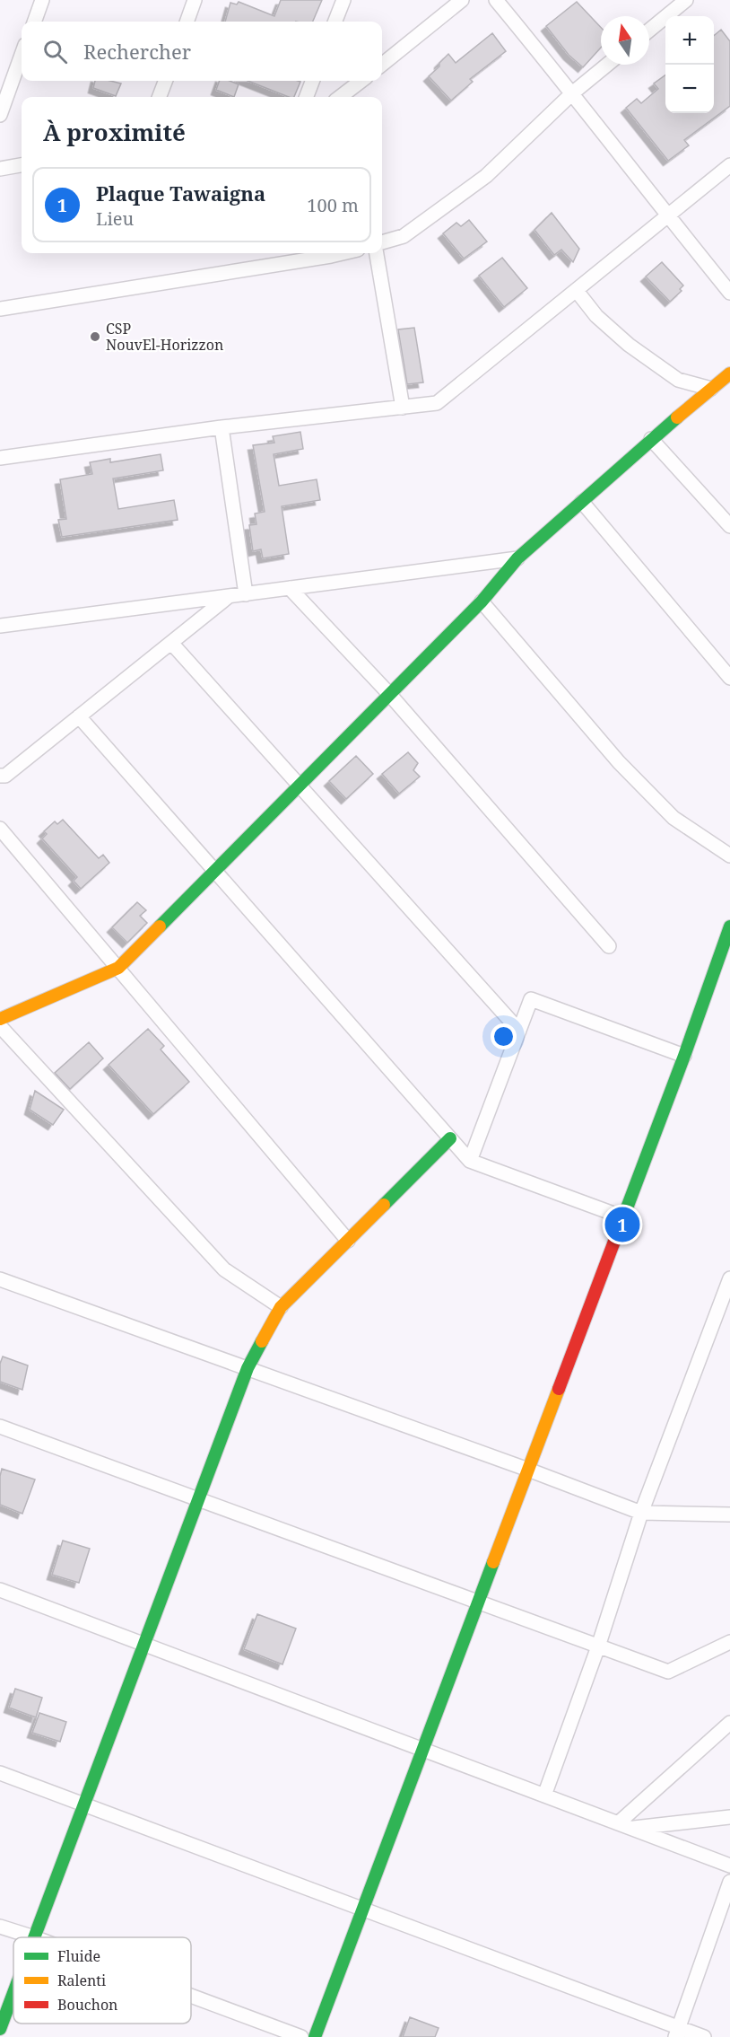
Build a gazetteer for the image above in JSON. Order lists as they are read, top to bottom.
{
  "places": ["CSP NouvEl-Horizzon"],
  "legend": ["Fluide", "Ralenti", "Bouchon"],
  "north": "top",
  "page": {
    "map_buttons": ["+", "−"],
    "search": "Rechercher",
    "heading": "À proximité",
    "list": [
      {
        "mark": "1",
        "name": "Plaque Tawaigna",
        "note": "Lieu",
        "value": "100 m"
      }
    ],
    "pins": "1"
  }
}
